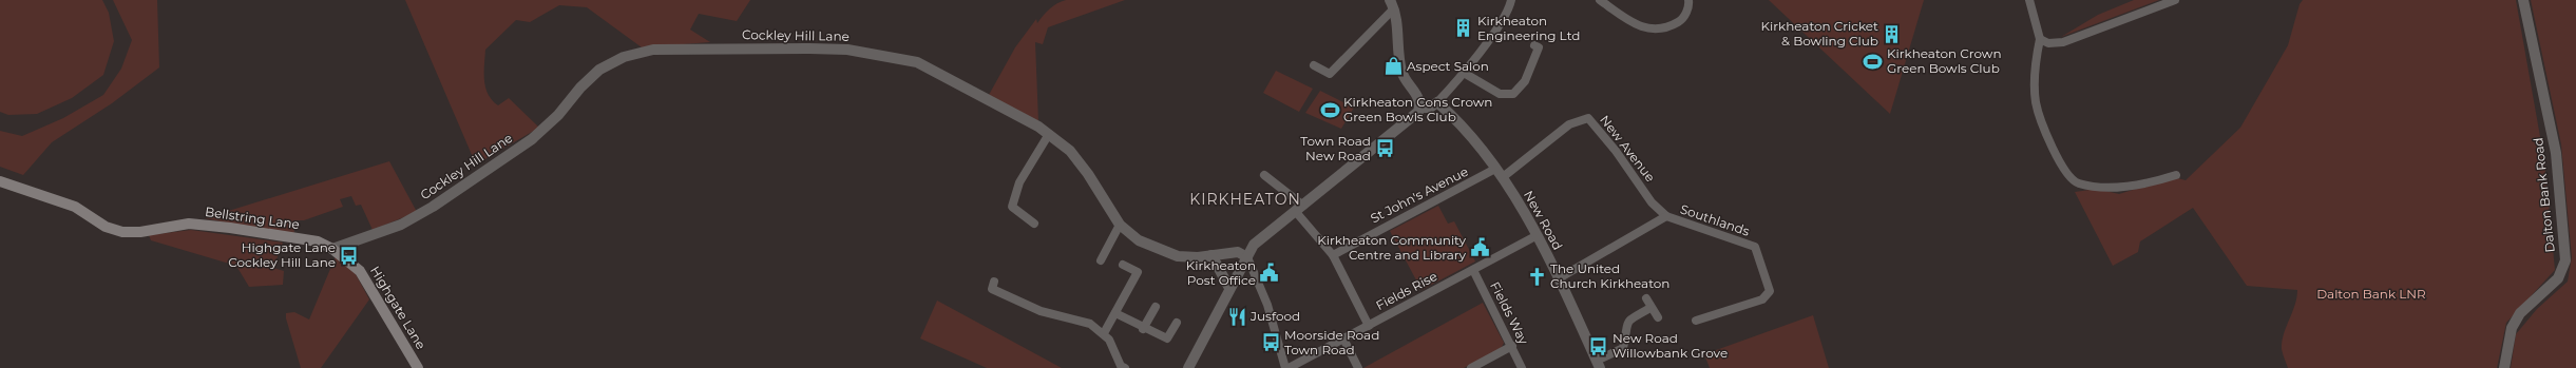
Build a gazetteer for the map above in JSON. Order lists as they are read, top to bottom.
{
  "streets": {
    "main road": ["Bellstring Lane", "Highgate Lane"],
    "street": [
      "Cockley Hill Lane",
      "New Avenue",
      "St John's Avenue",
      "Dalton Bank Road",
      "New Road",
      "Southlands",
      "Fields Rise",
      "Fields Way"
    ]
  },
  "crossings": [
    ["Cockley Hill Lane", "Bellstring Lane"],
    ["Cockley Hill Lane", "Highgate Lane"],
    ["New Avenue", "St John's Avenue"],
    ["New Avenue", "New Road"],
    ["New Avenue", "Southlands"],
    ["St John's Avenue", "New Road"],
    ["Bellstring Lane", "Highgate Lane"],
    ["New Road", "Fields Rise"],
    ["Fields Rise", "Fields Way"]
  ],
  "districts": ["KIRKHEATON"],
  "parks": ["Dalton Bank LNR"],
  "places": {
    "building": ["Kirkheaton Engineering Ltd", "Kirkheaton Cricket & Bowling Club"],
    "sports": ["Kirkheaton Crown Green Bowls Club", "Kirkheaton Cons Crown Green Bowls Club"],
    "shop": ["Aspect Salon"],
    "bus stop": [
      "Town Road New Road",
      "Highgate Lane Cockley Hill Lane",
      "Moorside Road Town Road",
      "New Road Willowbank Grove"
    ],
    "public building": ["Kirkheaton Community Centre and Library", "Kirkheaton Post Office"],
    "church": ["The United Church Kirkheaton"],
    "restaurant": ["Jusfood"]
  }
}
